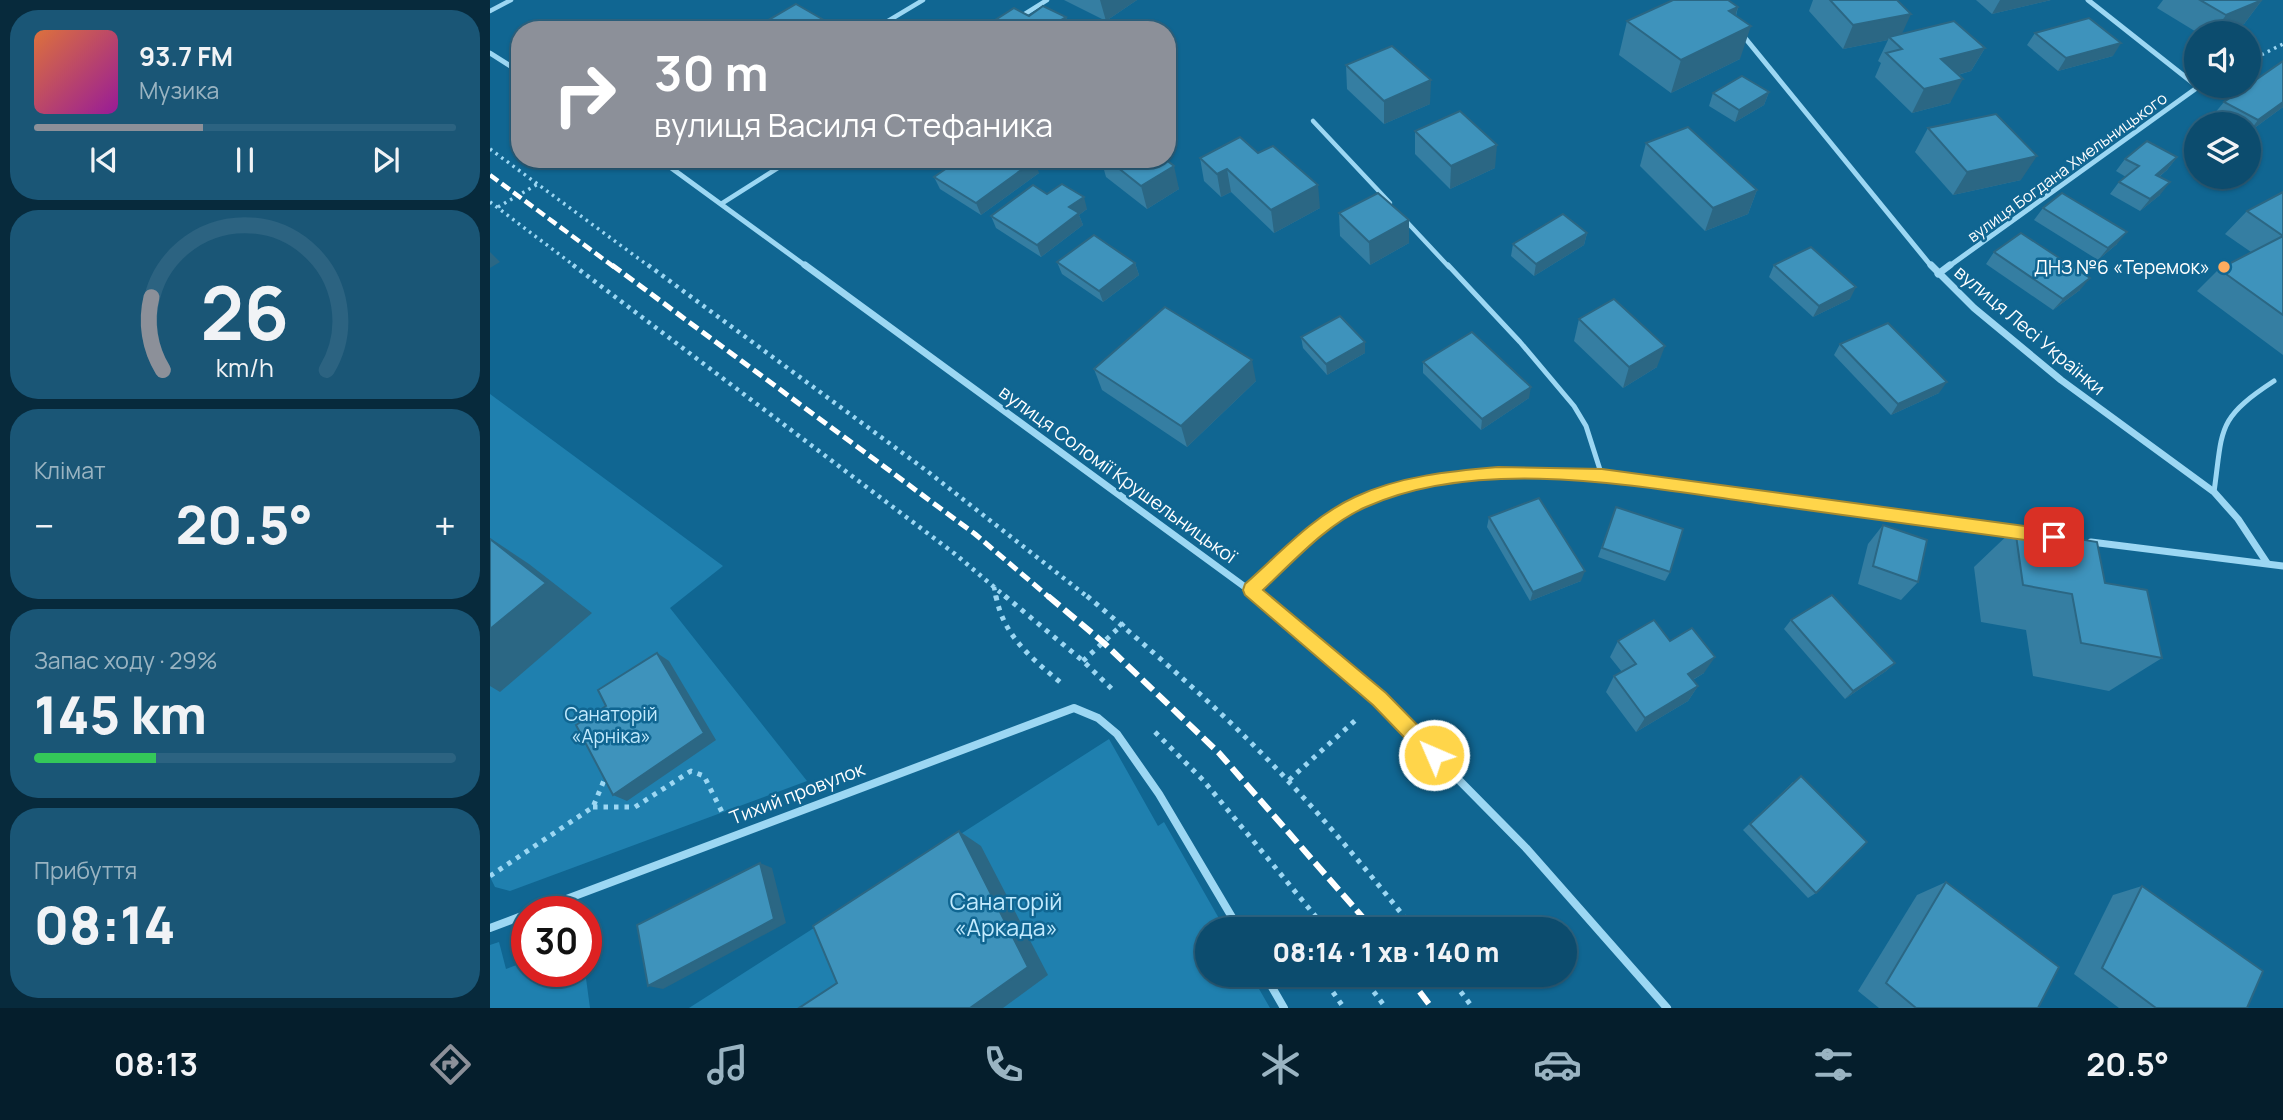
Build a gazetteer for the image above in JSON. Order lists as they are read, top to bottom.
{
  "streets": {
    "street": [
      "вулиця Богдана Хмельницького",
      "вулиця Лесі Українки",
      "вулиця Соломії Крушельницької",
      "Тихий провулок"
    ]
  },
  "crossings": [
    ["вулиця Богдана Хмельницького", "вулиця Лесі Українки"]
  ],
  "parks": ["Санаторій «Арніка»", "Санаторій «Аркада»"],
  "places": ["ДНЗ №6 «Теремок»"],
  "page": {
    "turn": ["30 m", "вулиця Василя Стефаника"],
    "song": ["93.7 FM", "Музика"],
    "tile": [
      "Клімат",
      ["Запас ходу · 29%", "145 km"],
      ["Прибуття", "08:14"]
    ],
    "heat": ["−", "20.5°", "+"],
    "limit": "30",
    "trip": "08:14 · 1 хв · 140 m",
    "tabs": ["08:13", "20.5°"],
    "gauge": ["26", "km/h"]
  }
}
